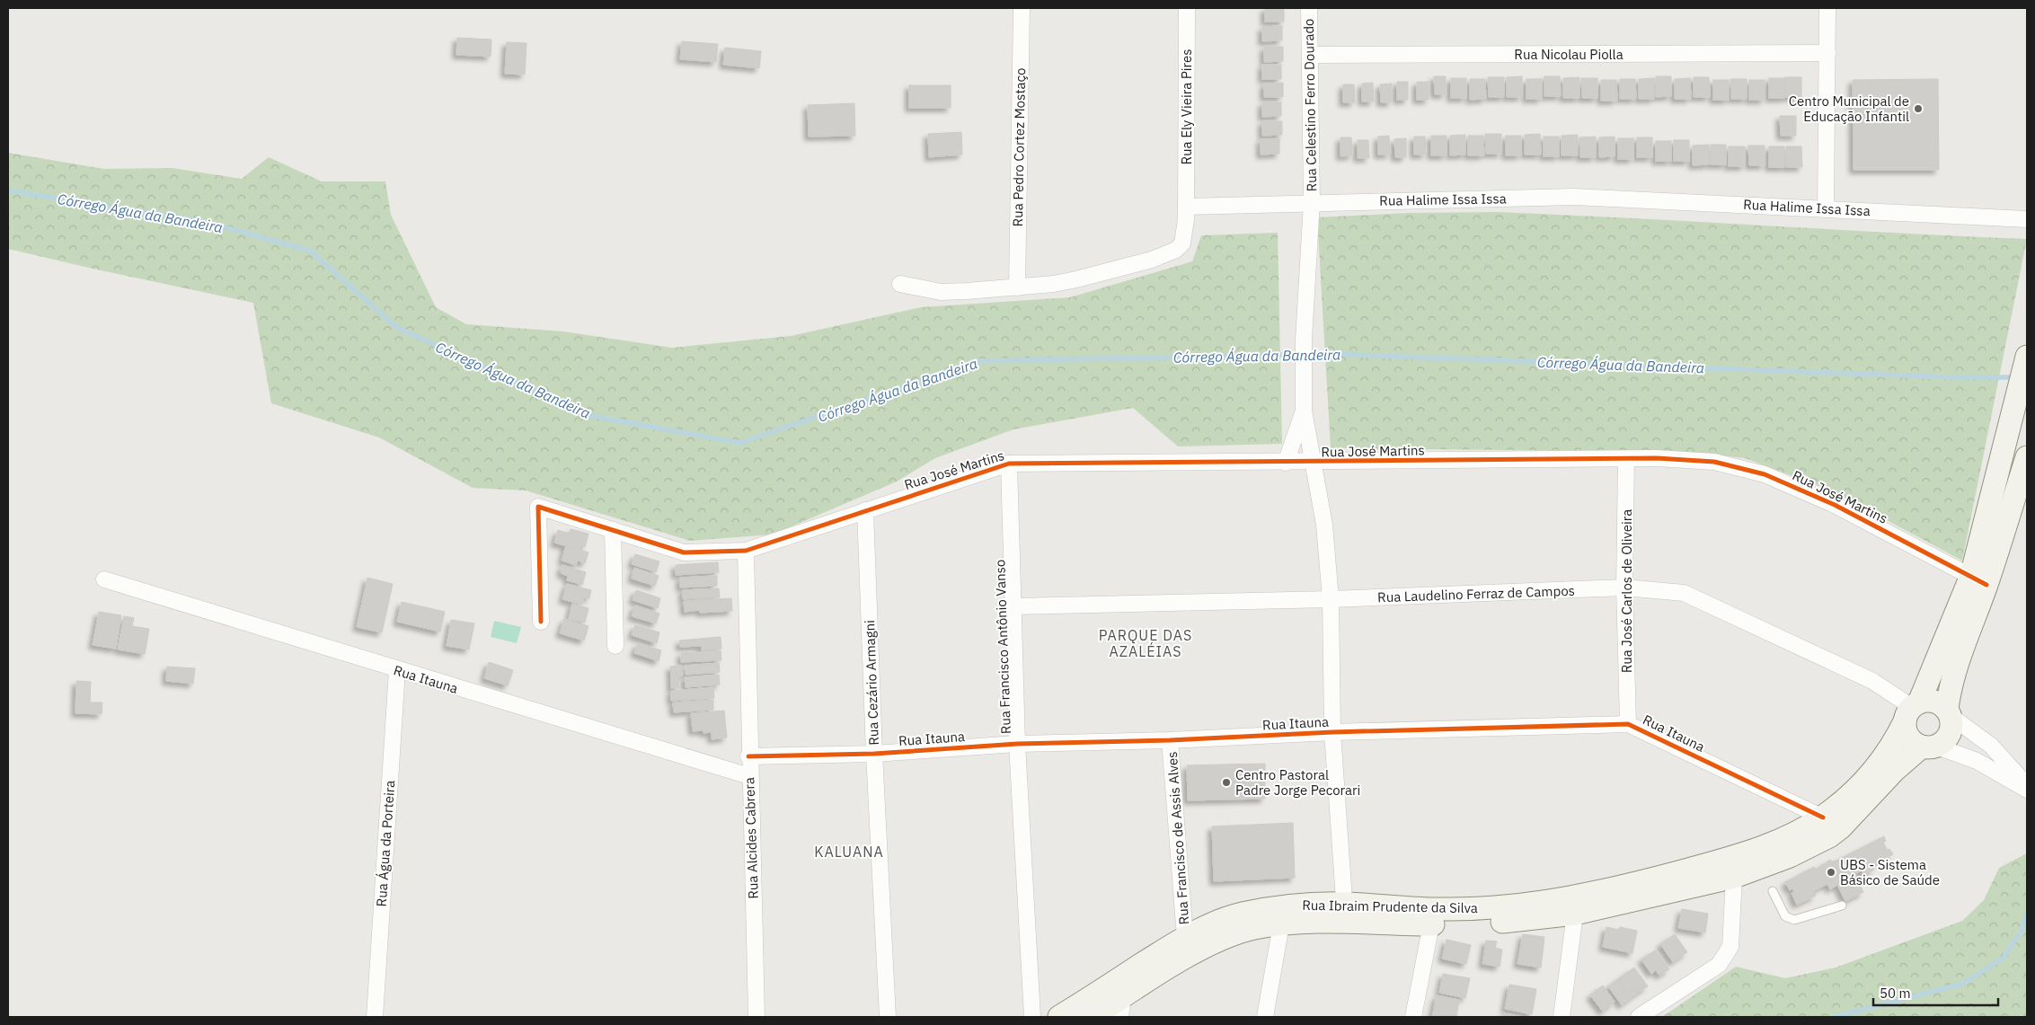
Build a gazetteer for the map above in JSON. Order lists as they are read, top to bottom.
{
  "streets": {
    "street": [
      "Rua Nicolau Piolla",
      "Rua Celestino Ferro Dourado",
      "Rua Ely Vieira Pires",
      "Rua Pedro Cortez Mostaço",
      "Rua Halime Issa Issa",
      "Rua José Martins",
      "Rua José Carlos de Oliveira",
      "Rua Laudelino Ferraz de Campos",
      "Rua Francisco Antônio Vanso",
      "Rua Itauna",
      "Rua Cezário Armagni",
      "Rua Alcides Cabrera",
      "Rua Francisco de Assis Alves",
      "Rua Água da Porteira",
      "Rua Ibraim Prudente da Silva"
    ]
  },
  "crossings": [
    ["Rua Nicolau Piolla", "Rua Celestino Ferro Dourado"],
    ["Rua Celestino Ferro Dourado", "Rua Halime Issa Issa"],
    ["Rua Ely Vieira Pires", "Rua Halime Issa Issa"],
    ["Rua José Martins", "Rua José Carlos de Oliveira"],
    ["Rua José Martins", "Rua Francisco Antônio Vanso"],
    ["Rua José Martins", "Rua Cezário Armagni"],
    ["Rua José Martins", "Rua Alcides Cabrera"],
    ["Rua José Martins", "Rua Ibraim Prudente da Silva"],
    ["Rua José Carlos de Oliveira", "Rua Laudelino Ferraz de Campos"],
    ["Rua José Carlos de Oliveira", "Rua Itauna"],
    ["Rua Laudelino Ferraz de Campos", "Rua Francisco Antônio Vanso"],
    ["Rua Laudelino Ferraz de Campos", "Rua Ibraim Prudente da Silva"],
    ["Rua Francisco Antônio Vanso", "Rua Itauna"],
    ["Rua Itauna", "Rua Cezário Armagni"],
    ["Rua Itauna", "Rua Alcides Cabrera"],
    ["Rua Itauna", "Rua Francisco de Assis Alves"],
    ["Rua Itauna", "Rua Água da Porteira"],
    ["Rua Itauna", "Rua Ibraim Prudente da Silva"],
    ["Rua Francisco de Assis Alves", "Rua Ibraim Prudente da Silva"]
  ],
  "districts": ["PARQUE DAS AZALÉIAS", "KALUANA"],
  "water": ["Córrego Água da Bandeira"],
  "places": ["Centro Municipal de Educação Infantil", "Centro Pastoral Padre Jorge Pecorari", "UBS - Sistema Básico de Saúde"],
  "scale_bar": "50 m"
}
